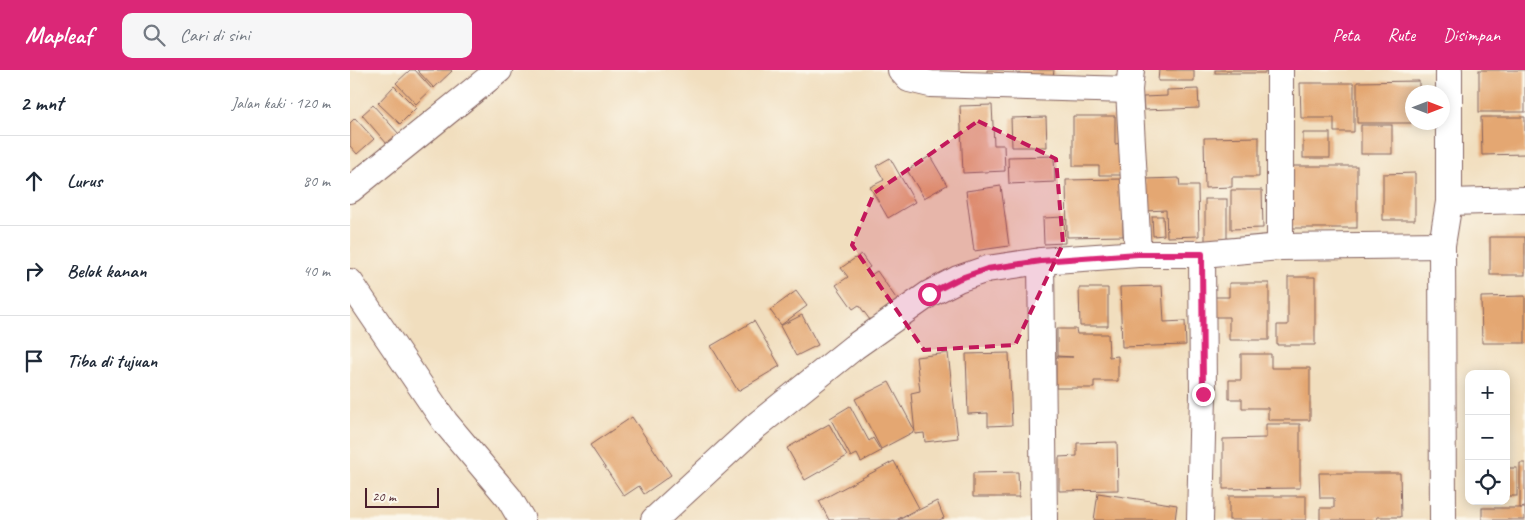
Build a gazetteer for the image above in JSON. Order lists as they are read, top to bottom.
{
  "scale_bar": "20 m",
  "north": "right",
  "page": {
    "header": "Mapleaf",
    "search": "Cari di sini",
    "nav": ["Peta", "Rute", "Disimpan"],
    "heading": ["2 mnt", "Jalan kaki · 120 m"],
    "list": [
      ["Lurus", "80 m"],
      ["Belok kanan", "40 m"],
      "Tiba di tujuan"
    ],
    "map_buttons": ["+", "−"],
    "scale": "20 m"
  }
}
